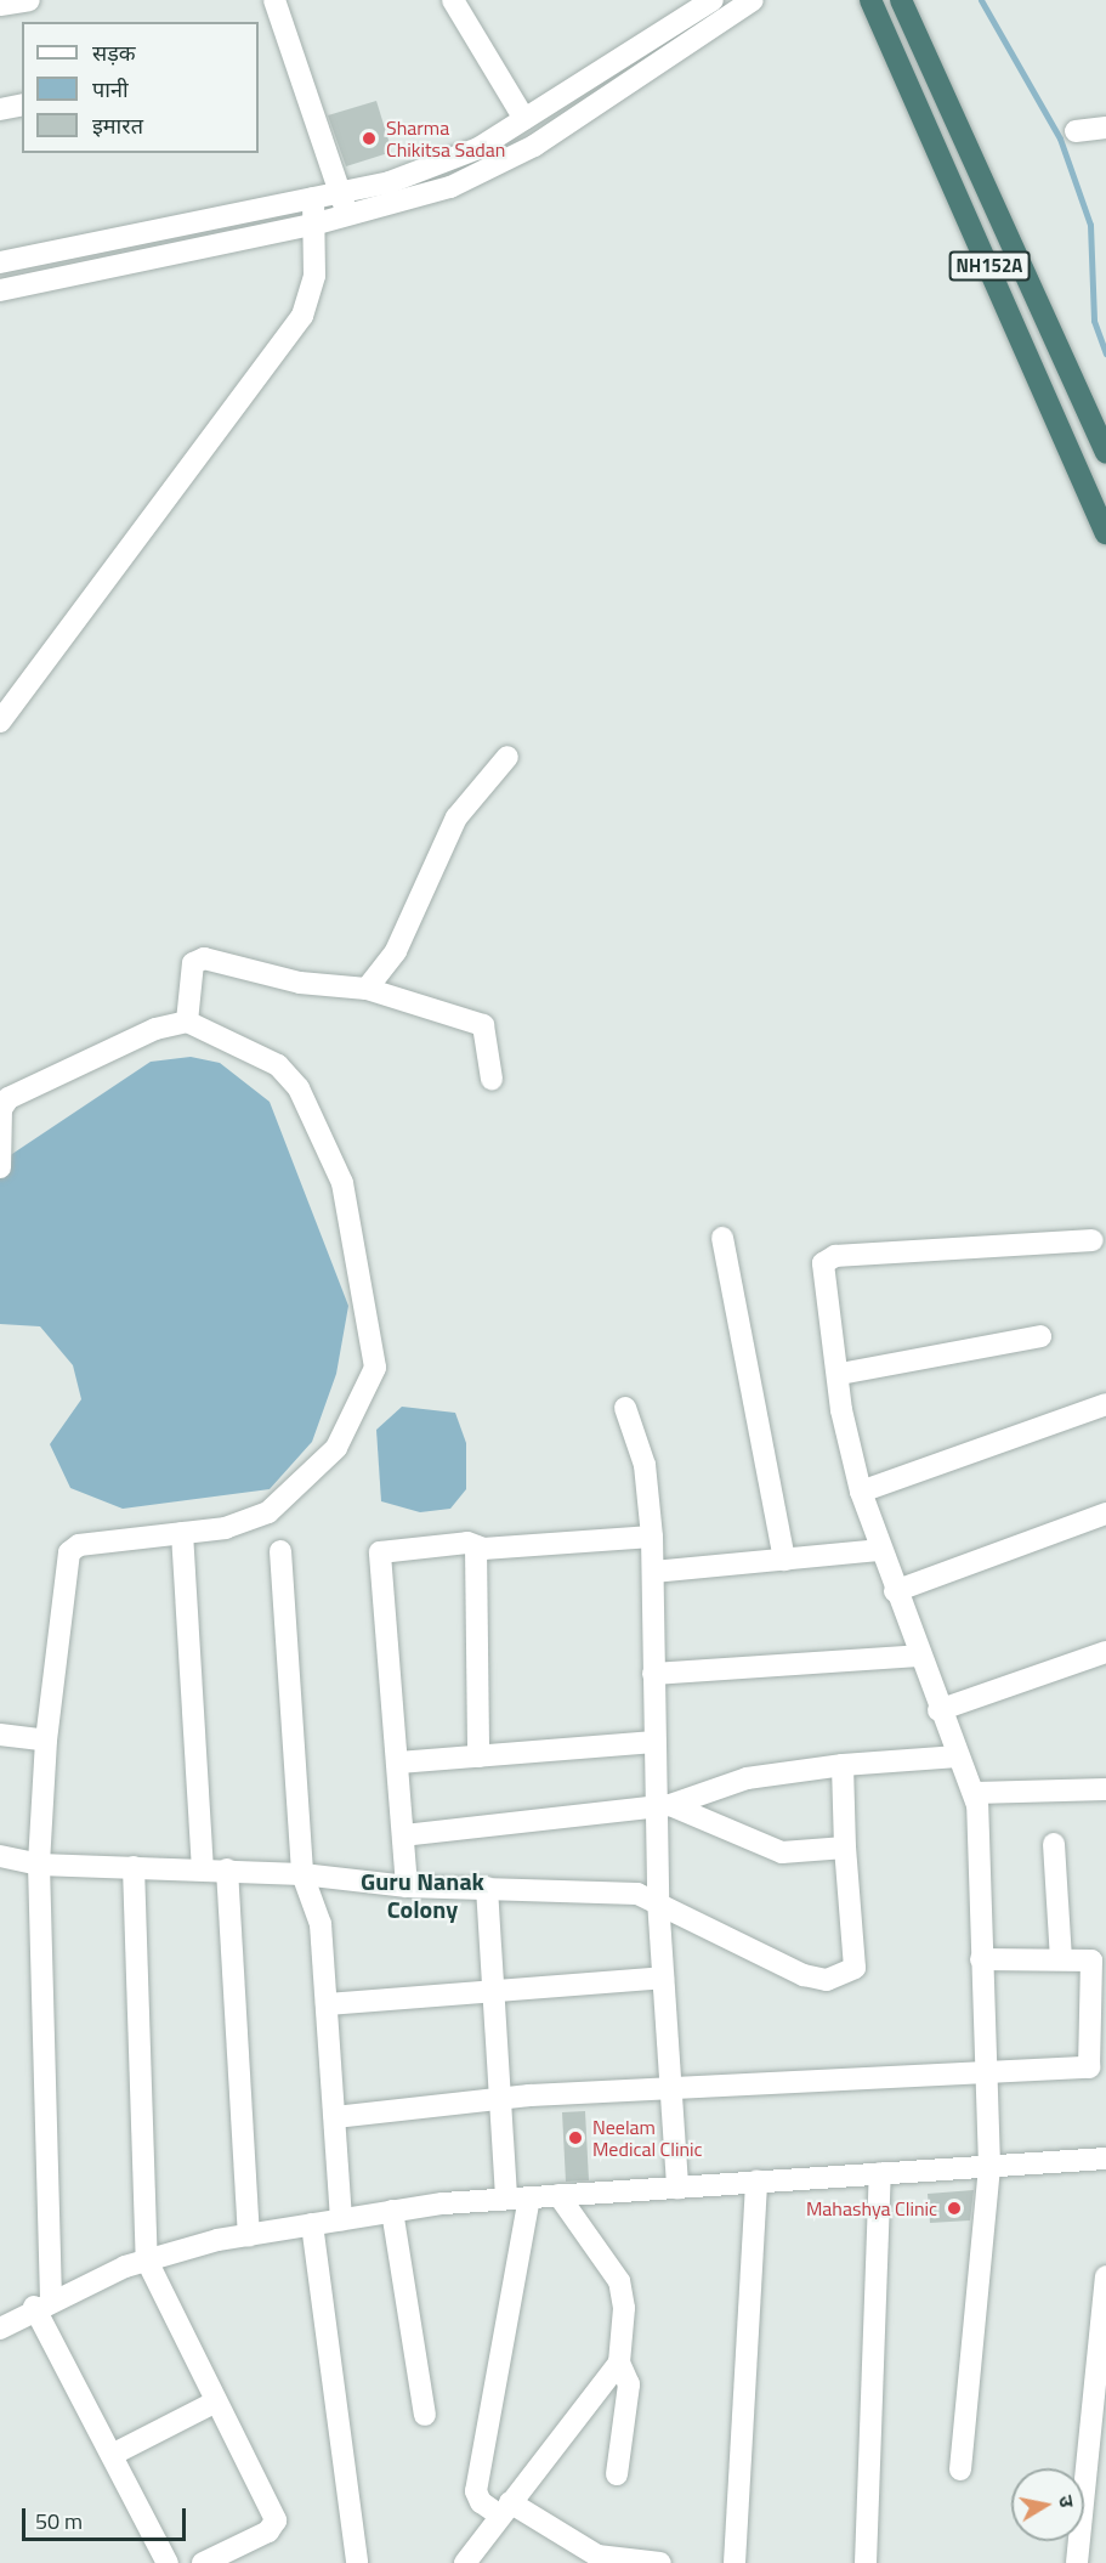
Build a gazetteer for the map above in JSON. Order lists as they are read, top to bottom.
{
  "streets": {
    "highway": ["NH152A"]
  },
  "districts": ["Guru Nanak Colony"],
  "places": ["Sharma Chikitsa Sadan", "Neelam Medical Clinic", "Mahashya Clinic"],
  "legend": ["सड़क", "पानी", "इमारत"],
  "scale_bar": "50 m",
  "north": "right"
}
